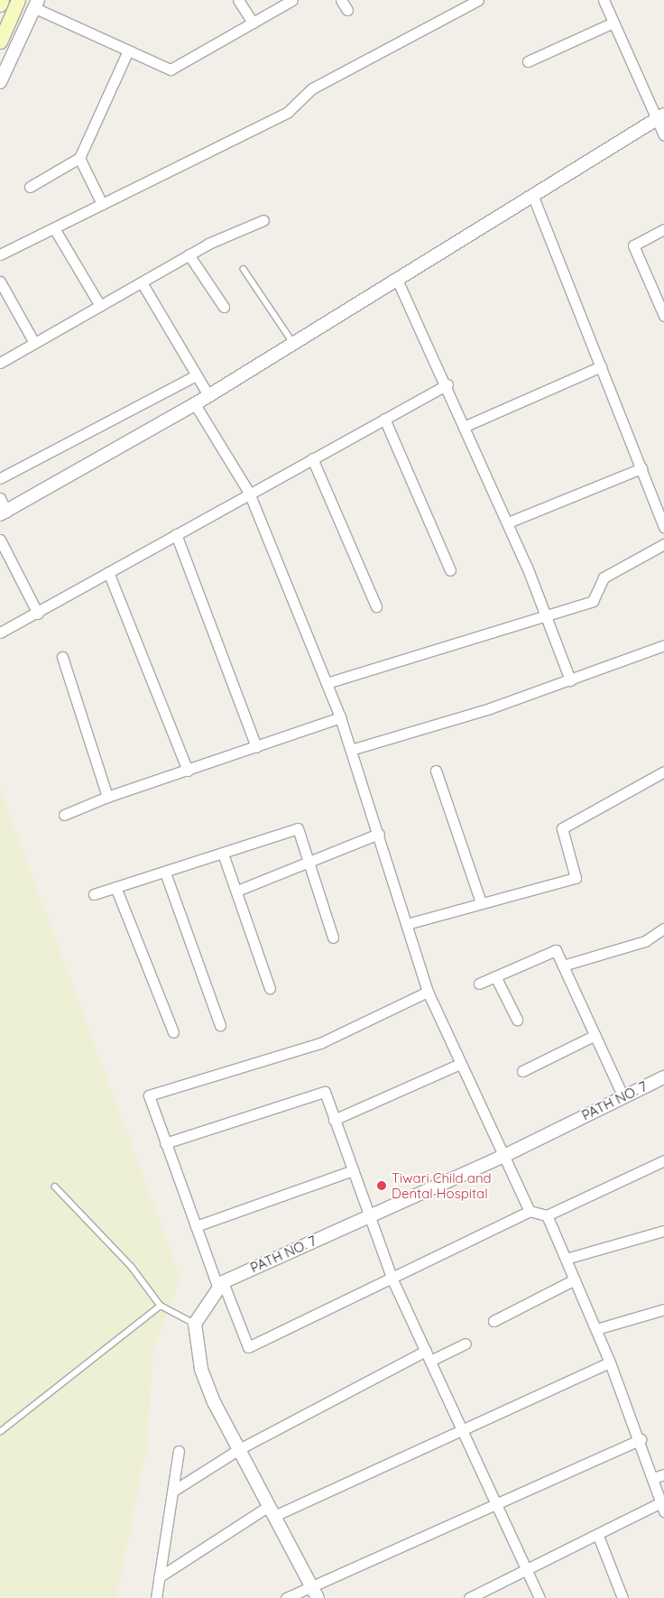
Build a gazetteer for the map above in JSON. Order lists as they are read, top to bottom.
{
  "streets": {
    "street": ["PATH NO. 7"]
  },
  "places": ["Tiwari Child and Dental Hospital"]
}
